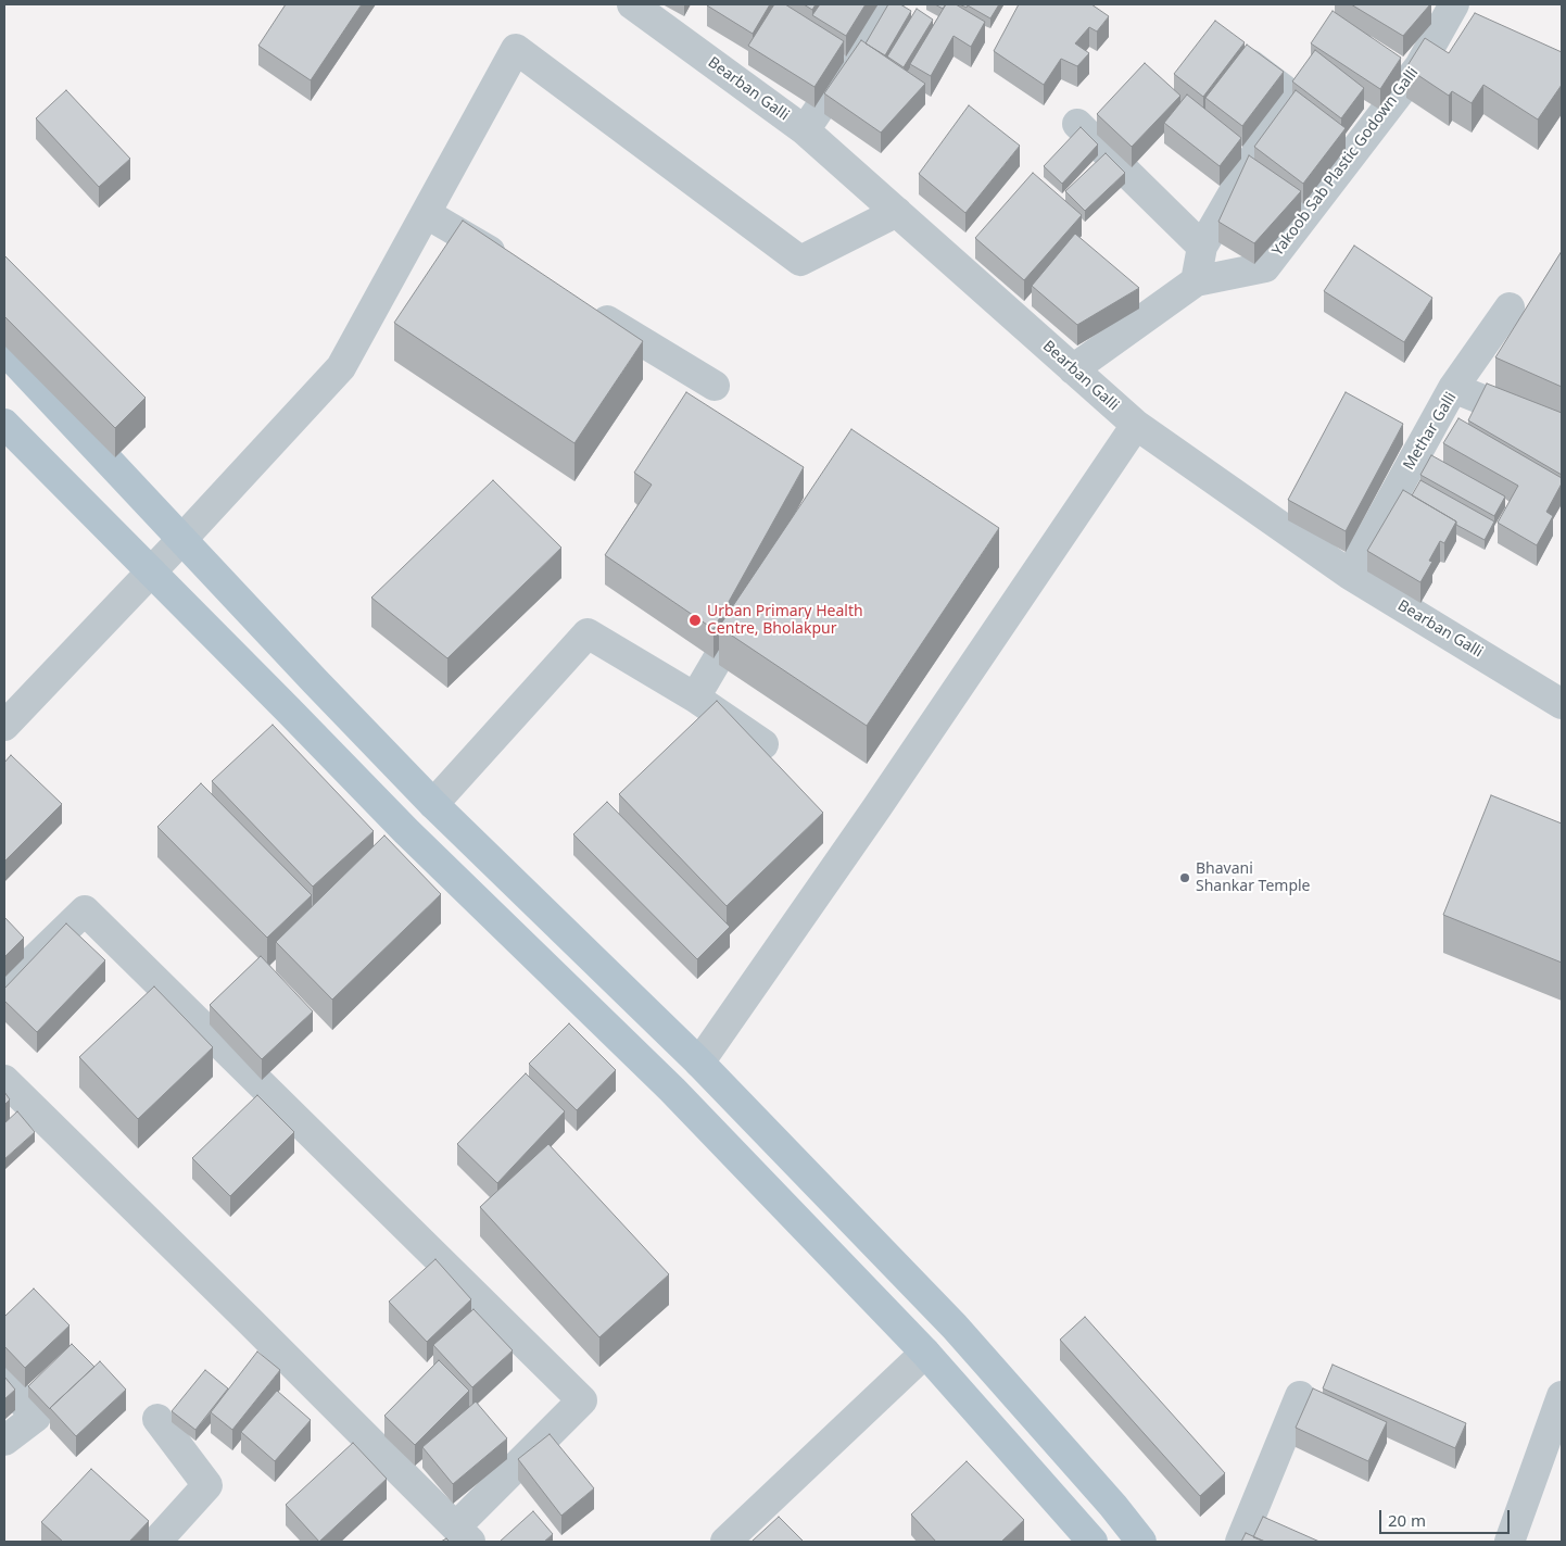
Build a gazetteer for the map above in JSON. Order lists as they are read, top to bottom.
{
  "streets": {
    "street": ["Bearban Galli", "Yakoob Sab Plastic Godown Galli", "Methar Galli"]
  },
  "crossings": [
    ["Bearban Galli", "Yakoob Sab Plastic Godown Galli"],
    ["Bearban Galli", "Methar Galli"]
  ],
  "places": ["Urban Primary Health Centre, Bholakpur", "Bhavani Shankar Temple"],
  "scale_bar": "20 m"
}
